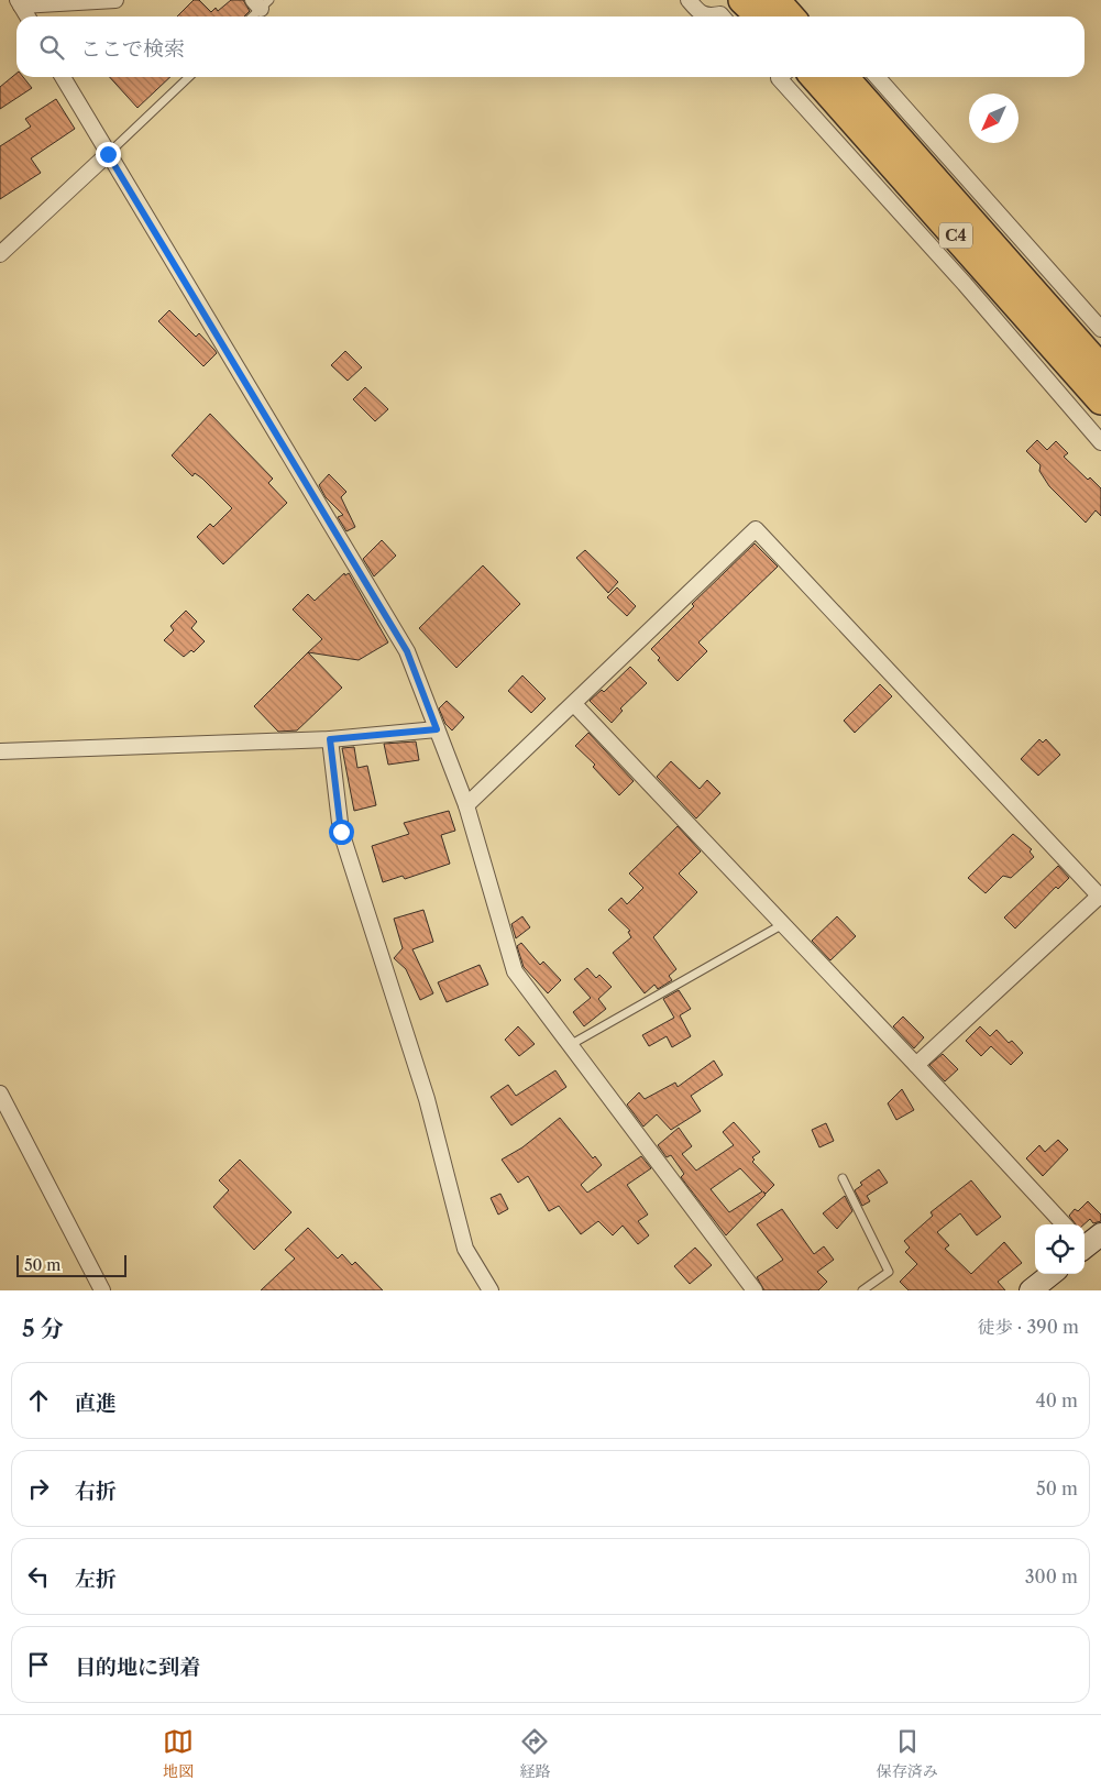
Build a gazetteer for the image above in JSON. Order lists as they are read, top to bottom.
{
  "streets": {
    "highway": ["C4"]
  },
  "scale_bar": "50 m",
  "north": "bottom left",
  "page": {
    "search": "ここで検索",
    "scale": "50 m",
    "heading": ["5 分", "徒歩 · 390 m"],
    "list": [
      ["直進", "40 m"],
      ["右折", "50 m"],
      ["左折", "300 m"],
      "目的地に到着"
    ],
    "nav": ["地図", "経路", "保存済み"]
  }
}
